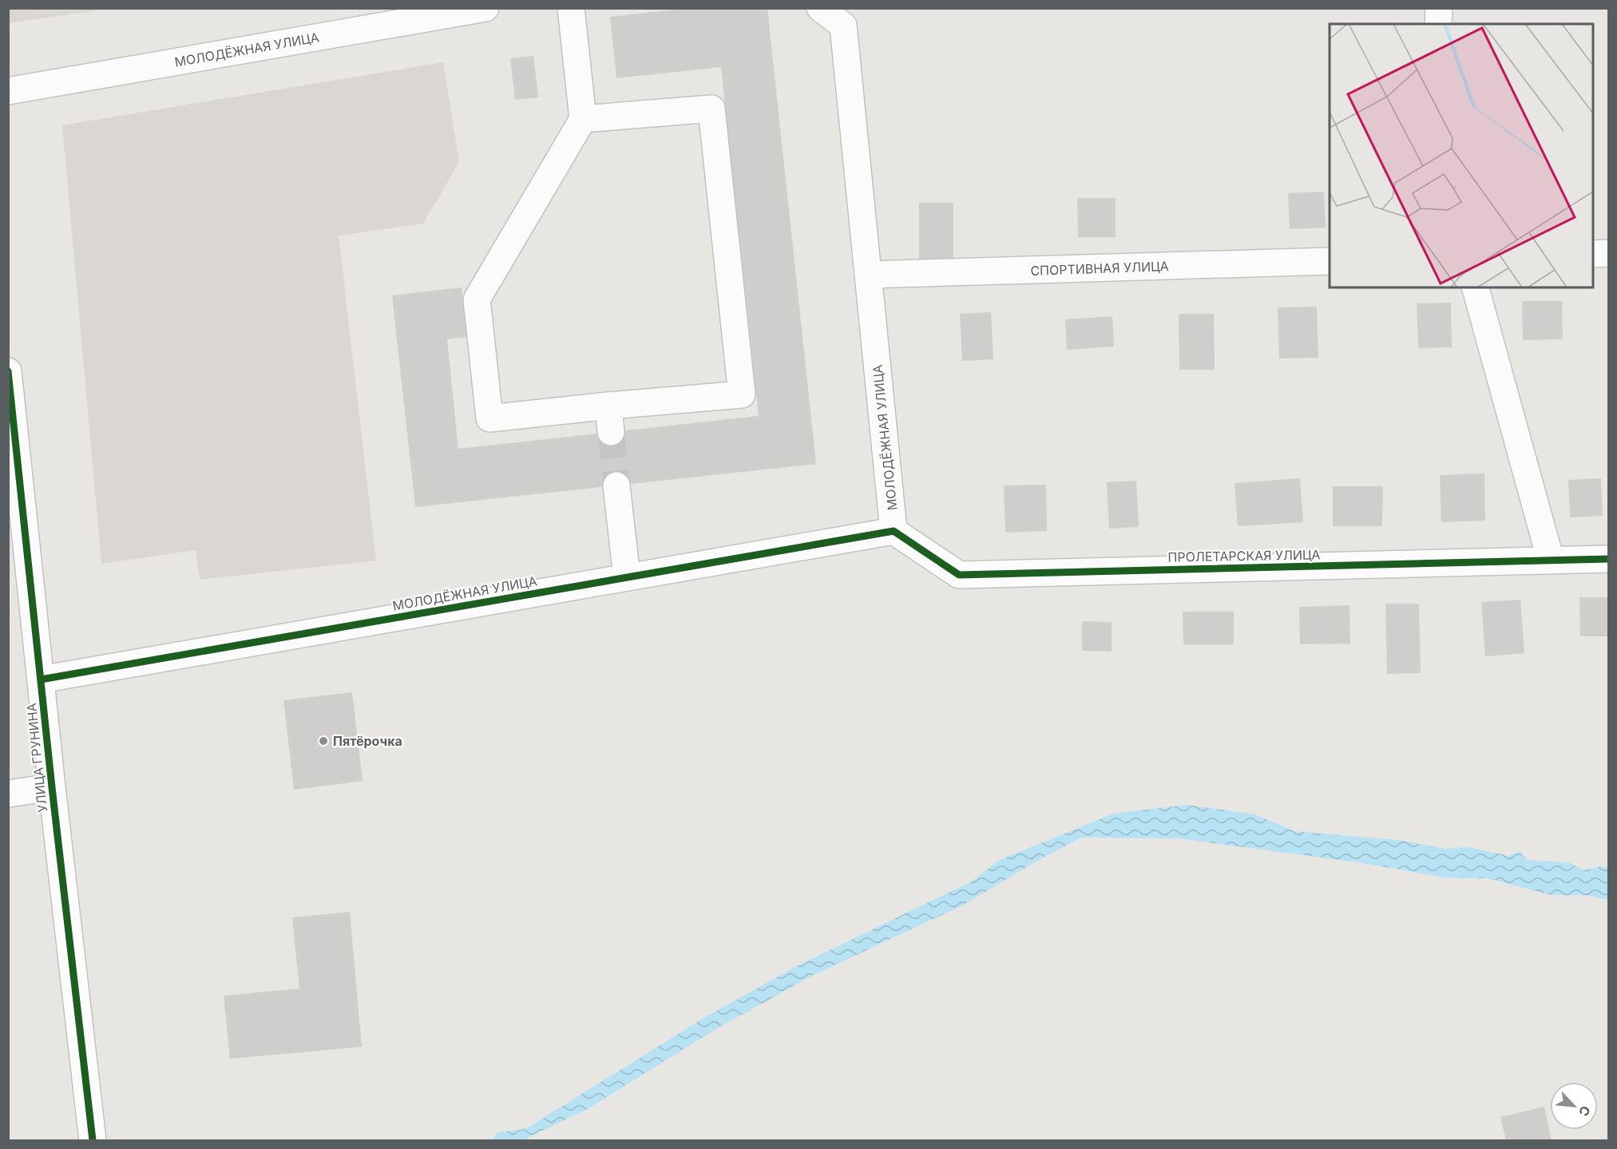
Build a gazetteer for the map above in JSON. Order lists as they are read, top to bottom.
{
  "streets": {
    "street": [
      "МОЛОДЁЖНАЯ УЛИЦА",
      "СПОРТИВНАЯ УЛИЦА",
      "ПРОЛЕТАРСКАЯ УЛИЦА",
      "УЛИЦА ГРУНИНА"
    ]
  },
  "crossings": [
    ["МОЛОДЁЖНАЯ УЛИЦА", "СПОРТИВНАЯ УЛИЦА"],
    ["МОЛОДЁЖНАЯ УЛИЦА", "ПРОЛЕТАРСКАЯ УЛИЦА"],
    ["МОЛОДЁЖНАЯ УЛИЦА", "УЛИЦА ГРУНИНА"]
  ],
  "places": ["Пятёрочка"],
  "north": "bottom right"
}
